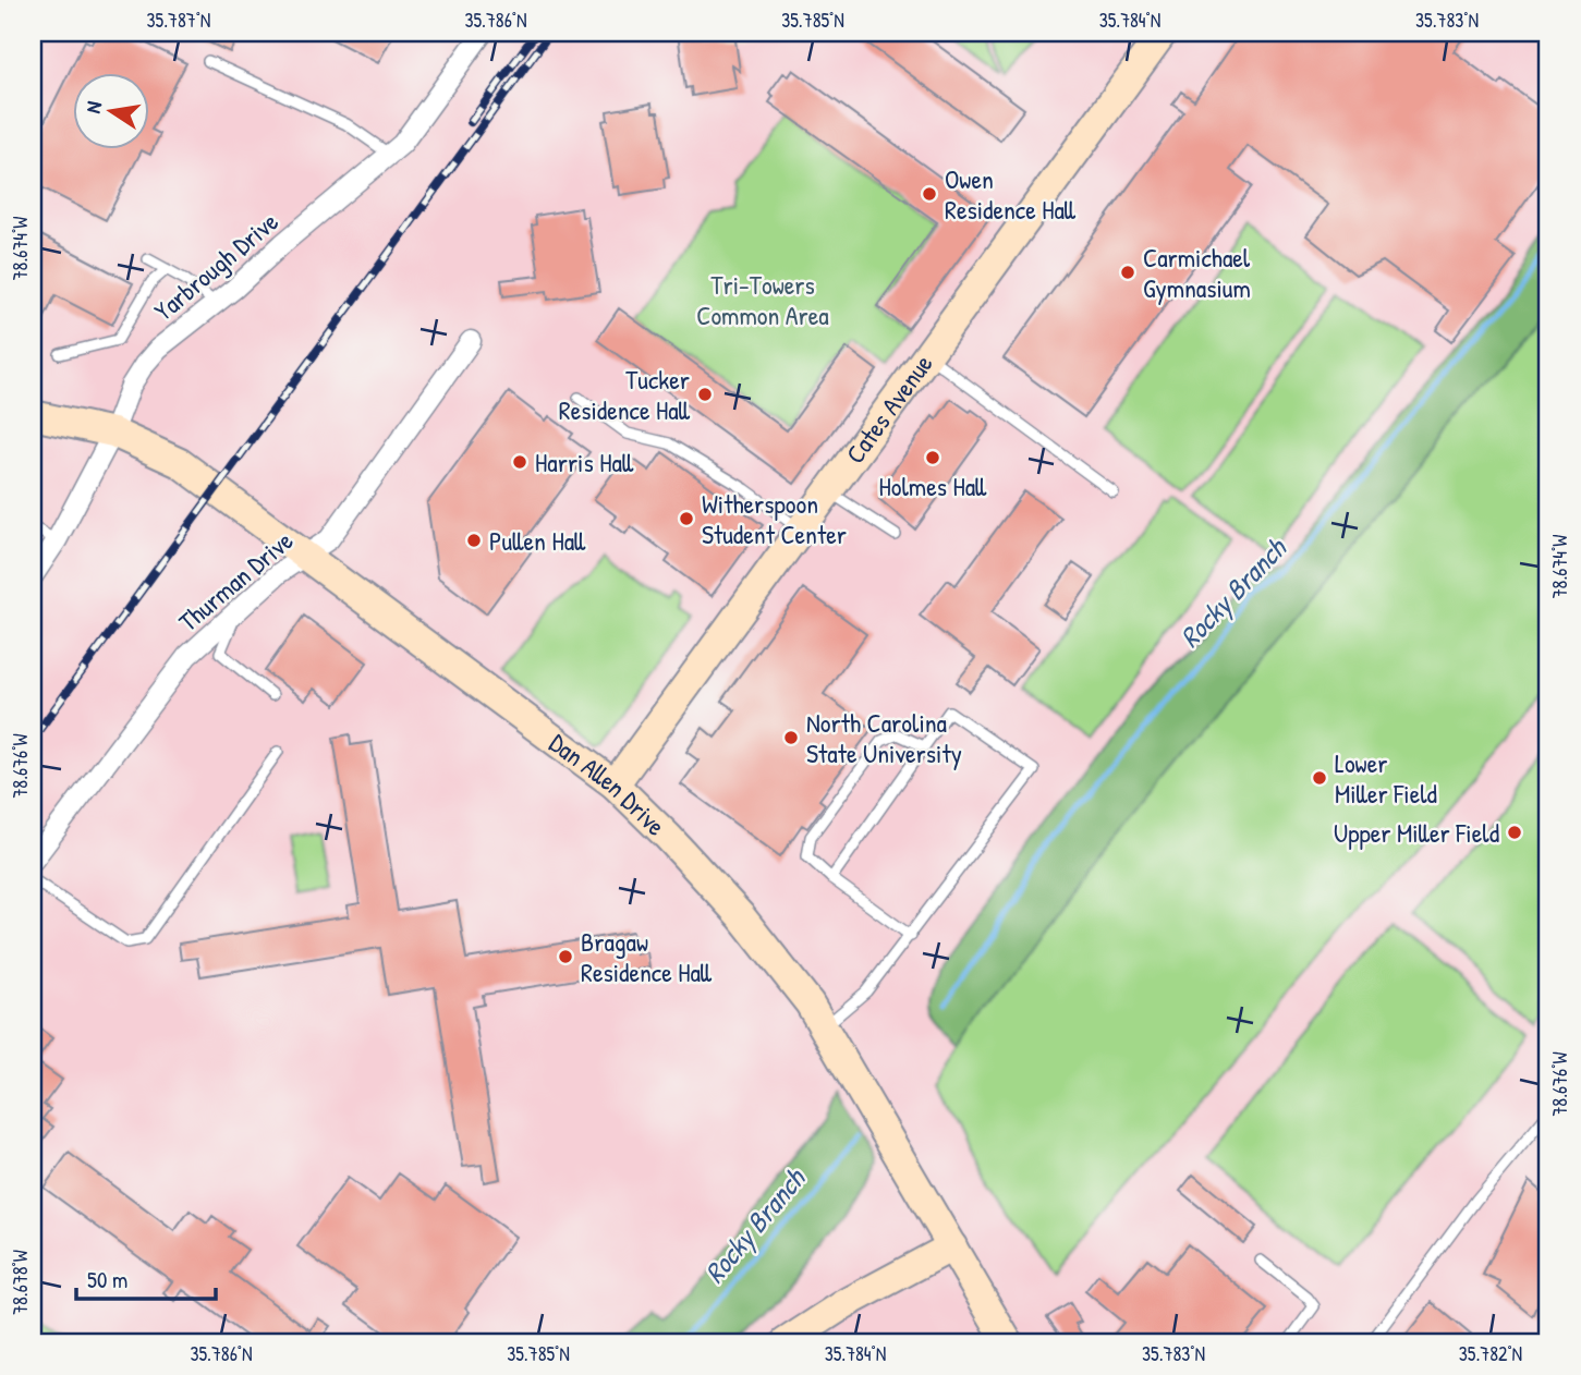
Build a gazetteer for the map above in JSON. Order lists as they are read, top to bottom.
{
  "streets": {
    "street": [
      "Yarbrough Drive",
      "Cates Avenue",
      "Thurman Drive",
      "Dan Allen Drive"
    ]
  },
  "crossings": [
    ["Yarbrough Drive", "Dan Allen Drive"],
    ["Cates Avenue", "Dan Allen Drive"],
    ["Thurman Drive", "Dan Allen Drive"]
  ],
  "water": ["Rocky Branch"],
  "parks": ["Tri-Towers Common Area"],
  "places": [
    "Owen Residence Hall",
    "Carmichael Gymnasium",
    "Tucker Residence Hall",
    "Holmes Hall",
    "Harris Hall",
    "Witherspoon Student Center",
    "Pullen Hall",
    "North Carolina State University",
    "Lower Miller Field",
    "Upper Miller Field",
    "Bragaw Residence Hall"
  ],
  "scale_bar": "50 m",
  "north": "left",
  "coordinates": [
    "35.787°N",
    "35.786°N",
    "35.785°N",
    "35.784°N",
    "35.783°N",
    "78.674°W",
    "78.676°W",
    "78.678°W",
    "35.782°N"
  ]
}
